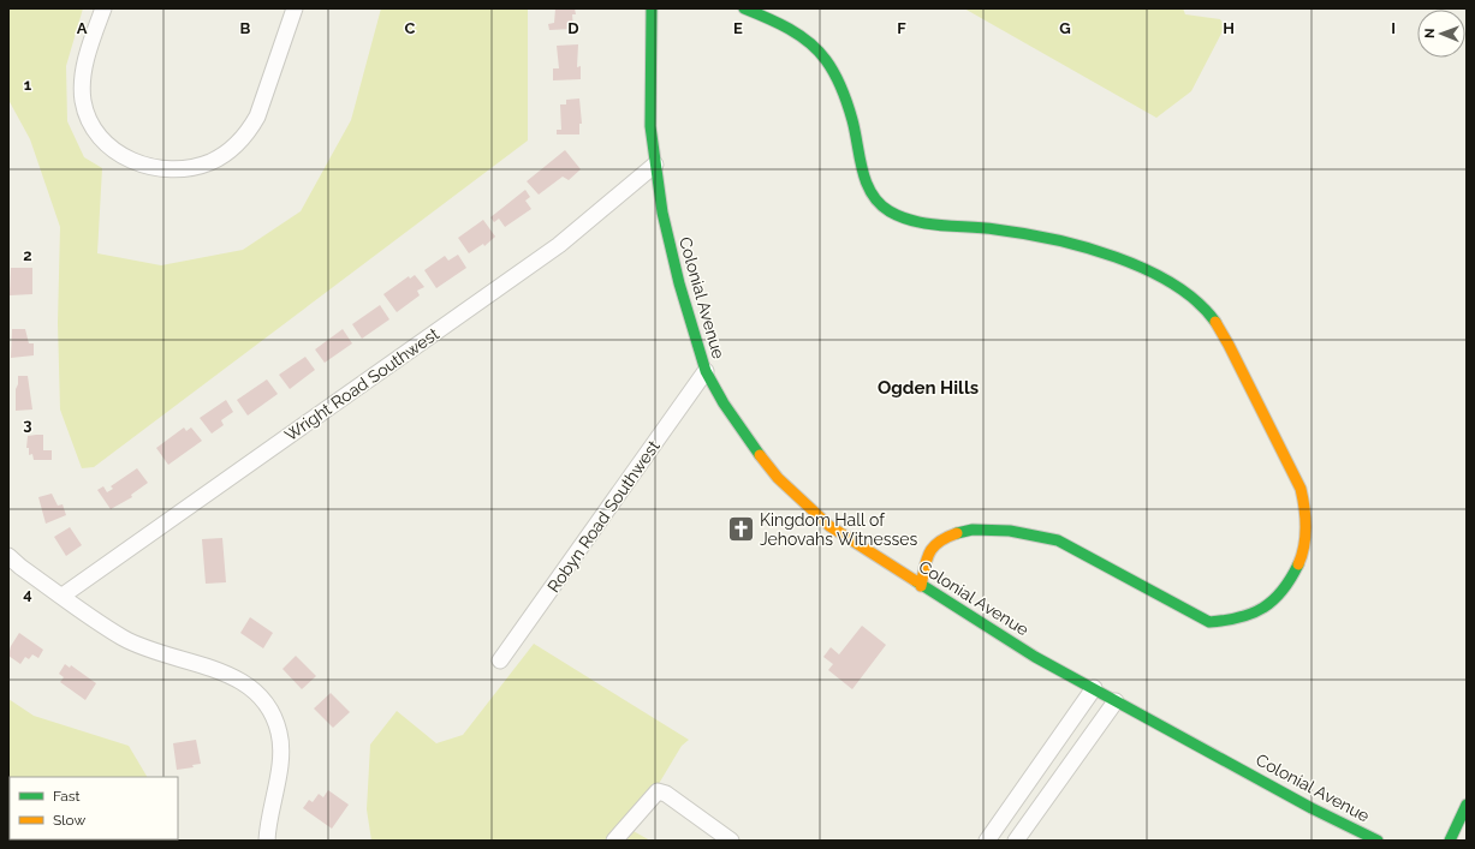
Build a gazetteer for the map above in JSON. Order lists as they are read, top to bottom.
{
  "streets": {
    "street": ["Colonial Avenue", "Wright Road Southwest", "Robyn Road Southwest"]
  },
  "crossings": [
    ["Colonial Avenue", "Wright Road Southwest"],
    ["Colonial Avenue", "Robyn Road Southwest"]
  ],
  "districts": ["Ogden Hills"],
  "places": {
    "church": ["Kingdom Hall of Jehovahs Witnesses"]
  },
  "legend": ["Fast", "Slow"],
  "north": "left",
  "grid": {
    "columns": [
      "A",
      "B",
      "C",
      "D",
      "E",
      "F",
      "G",
      "H",
      "I"
    ],
    "rows": [
      "1",
      "2",
      "3",
      "4"
    ]
  }
}
